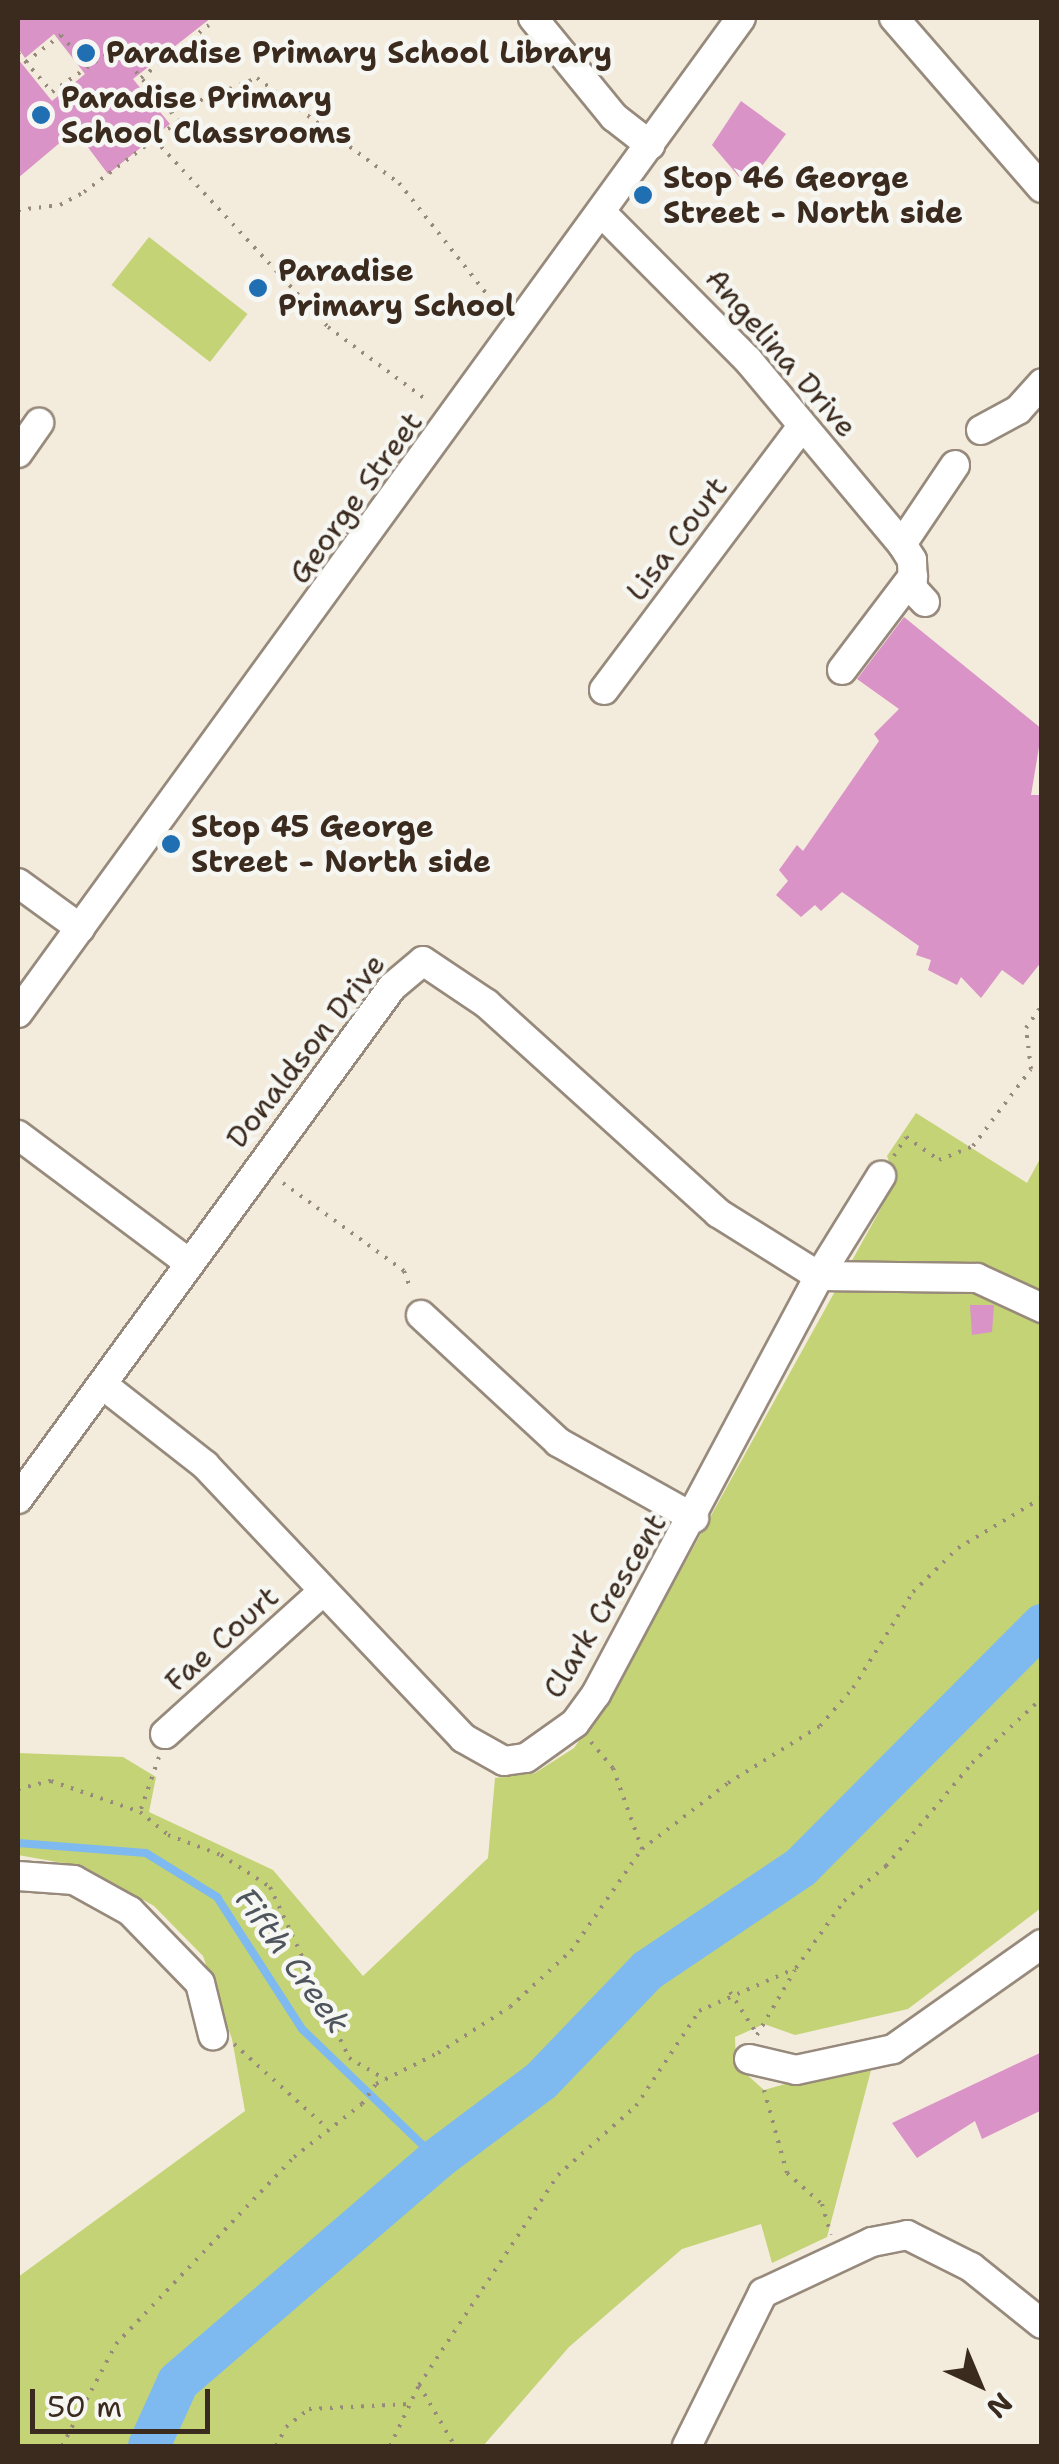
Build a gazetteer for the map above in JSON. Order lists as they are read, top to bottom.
{
  "streets": {
    "street": [
      "Angelina Drive",
      "George Street",
      "Lisa Court",
      "Donaldson Drive",
      "Clark Crescent",
      "Fae Court"
    ]
  },
  "crossings": [
    ["Angelina Drive", "George Street"],
    ["Angelina Drive", "Lisa Court"],
    ["Donaldson Drive", "Clark Crescent"],
    ["Clark Crescent", "Fae Court"]
  ],
  "water": ["Fifth Creek"],
  "places": [
    "Paradise Primary School Library",
    "Paradise Primary School Classrooms",
    "Stop 46 George Street - North side",
    "Paradise Primary School",
    "Stop 45 George Street - North side"
  ],
  "scale_bar": "50 m",
  "north": "bottom right"
}
